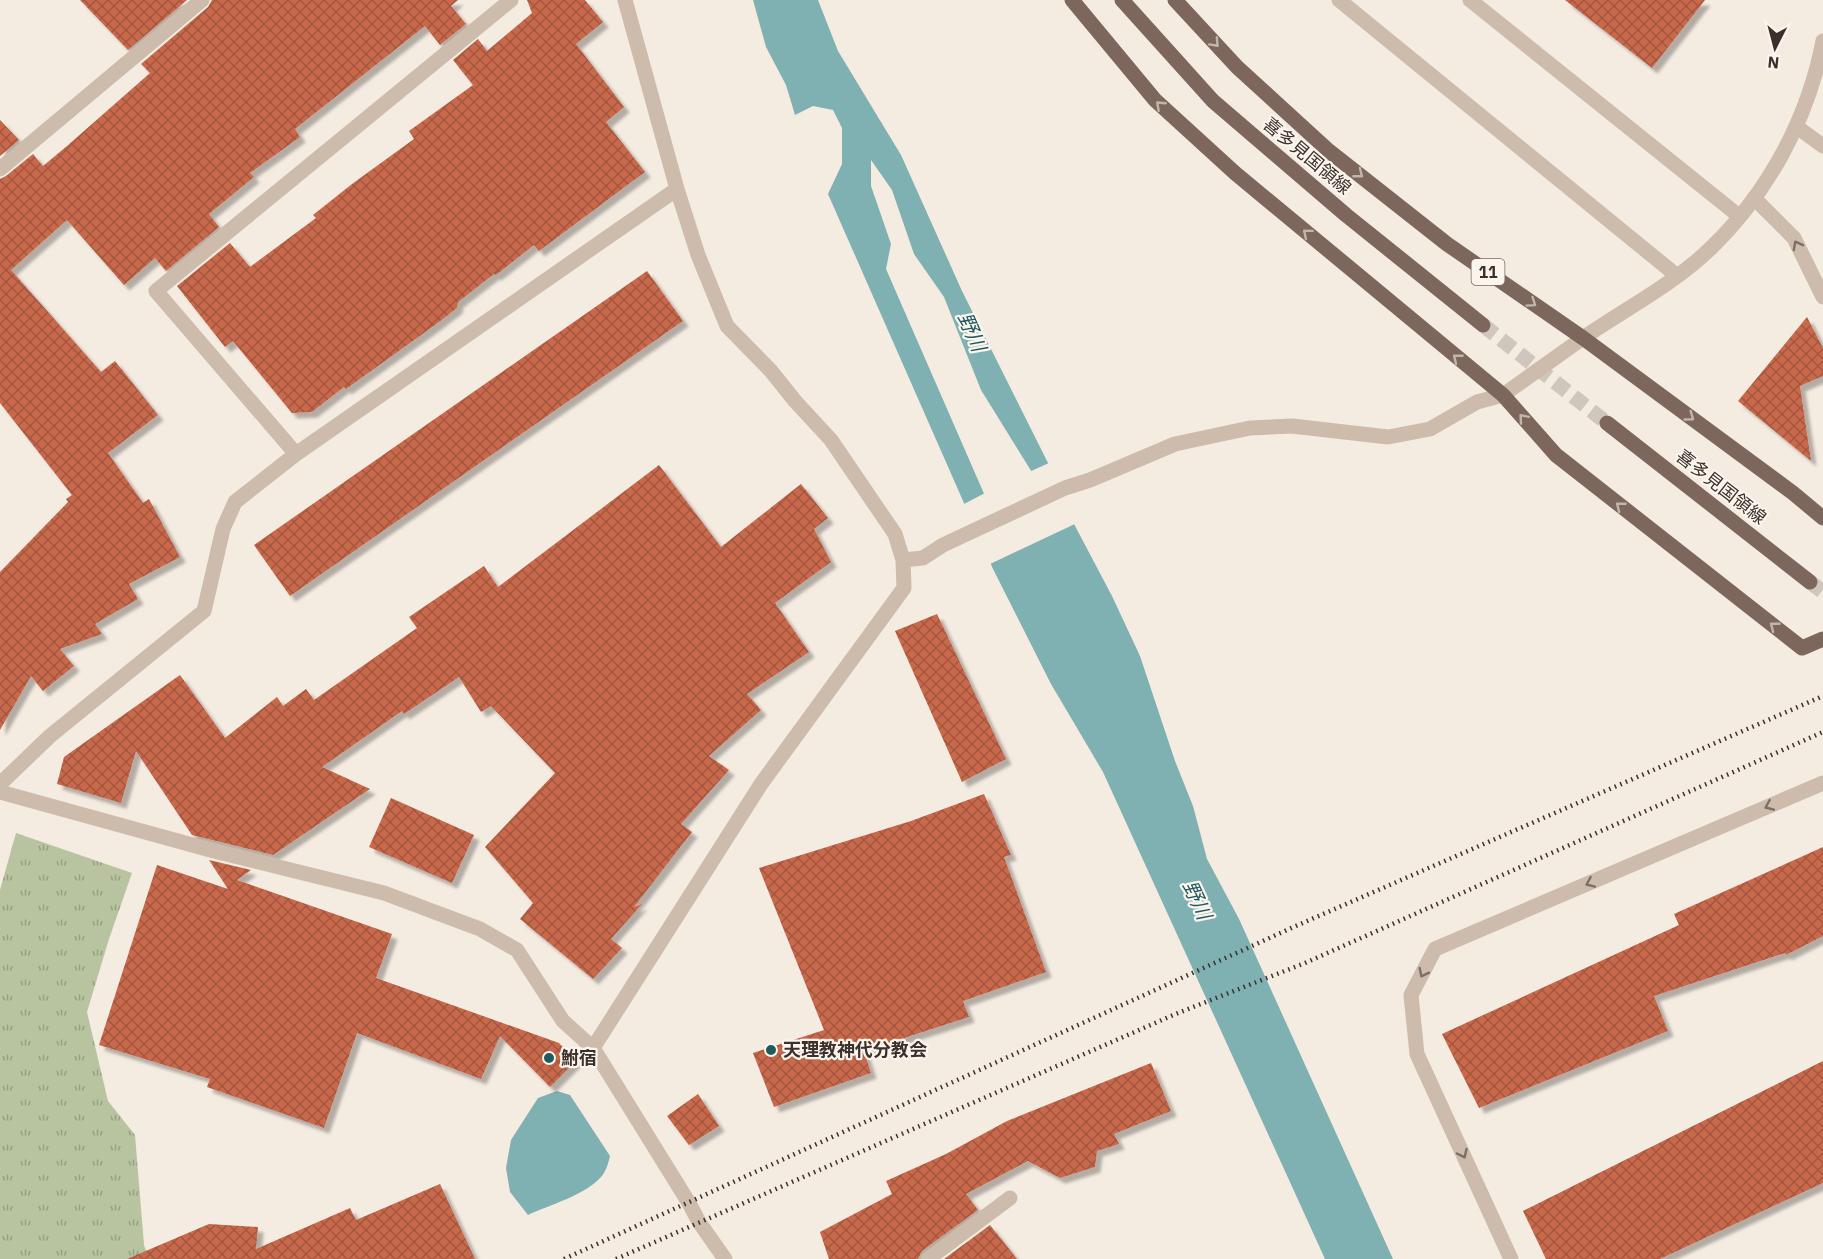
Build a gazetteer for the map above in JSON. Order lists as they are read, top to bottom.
{
  "streets": {
    "main road": ["喜多見国領線", "11"]
  },
  "water": ["野川"],
  "places": ["天理教神代分教会", "鮒宿"],
  "north": "bottom"
}
